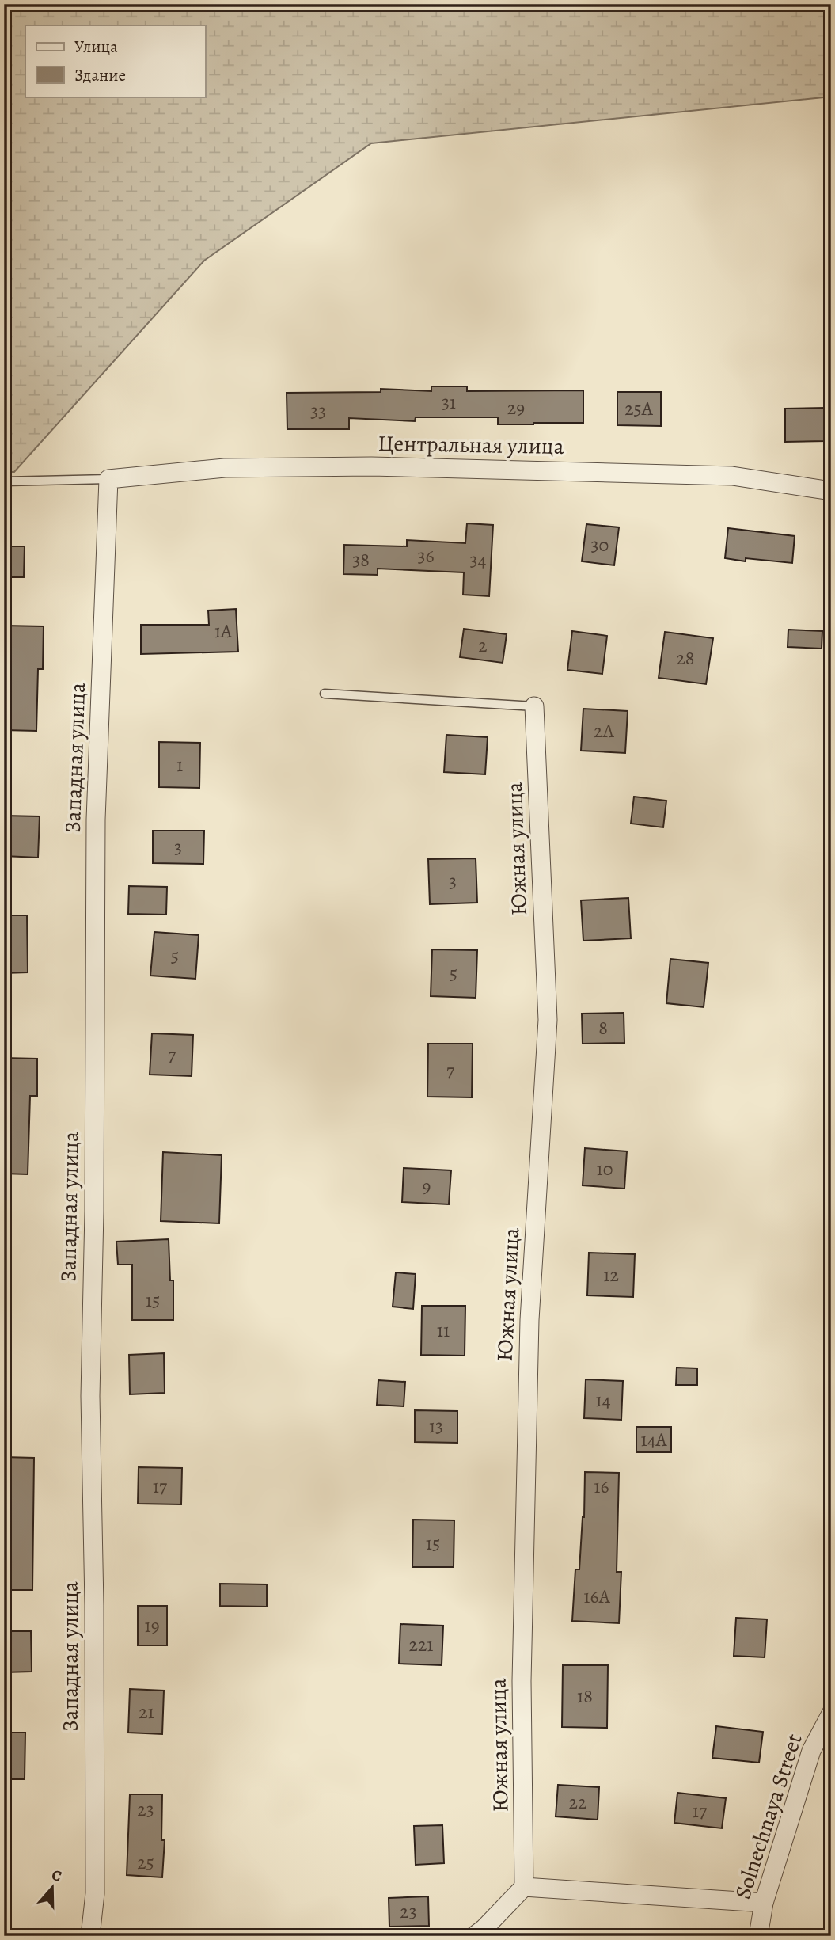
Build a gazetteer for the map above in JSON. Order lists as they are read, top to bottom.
{
  "streets": {
    "street": [
      "Центральная улица",
      "Западная улица",
      "Южная улица",
      "Solnechnaya Street"
    ]
  },
  "crossings": [
    ["Центральная улица", "Западная улица"]
  ],
  "house_numbers": [
    "31",
    "29",
    "25А",
    "33",
    "30",
    "36",
    "38",
    "34",
    "1А",
    "2",
    "28",
    "2А",
    "1",
    "3",
    "3",
    "5",
    "5",
    "8",
    "7",
    "7",
    "10",
    "9",
    "12",
    "15",
    "11",
    "14",
    "13",
    "14А",
    "17",
    "16",
    "15",
    "16А",
    "19",
    "221",
    "18",
    "21",
    "22",
    "23",
    "17",
    "25",
    "23"
  ],
  "legend": ["Улица", "Здание"],
  "north": "top"
}
